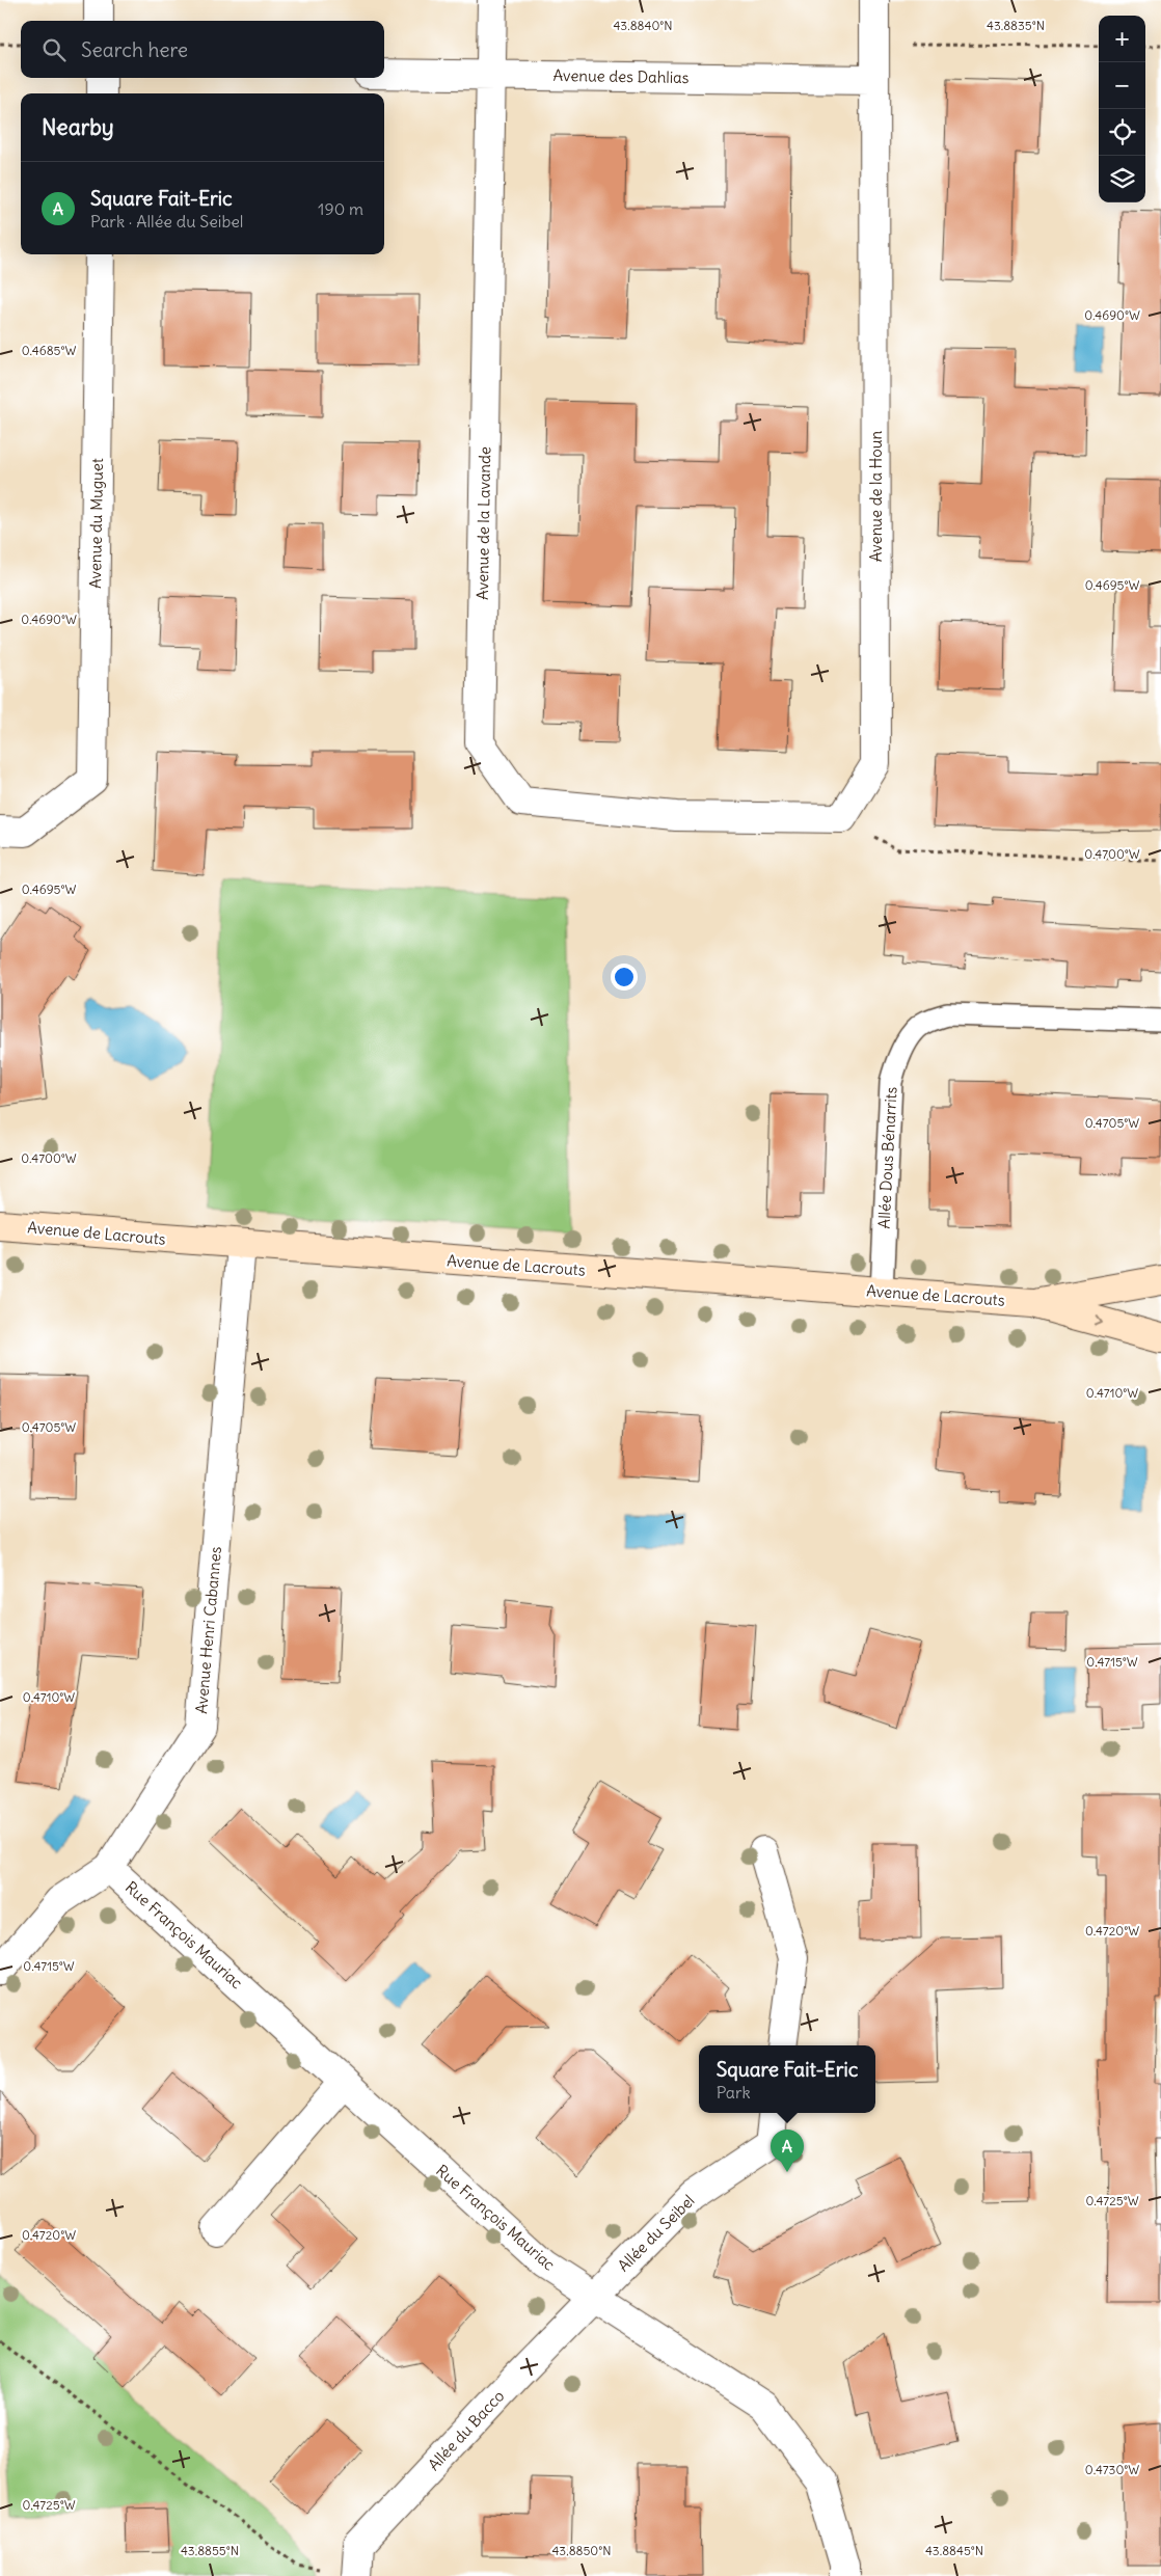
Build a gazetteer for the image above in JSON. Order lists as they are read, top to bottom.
{
  "streets": {
    "street": [
      "Avenue des Dahlias",
      "Avenue de la Houn",
      "Avenue du Muguet",
      "Avenue de la Lavande",
      "Avenue de Lacrouts",
      "Avenue Henri Cabannes",
      "Rue François Mauriac",
      "Allée du Seibel",
      "Allée du Bacco"
    ],
    "lane": ["Allée Dous Bénarrits"]
  },
  "crossings": [
    ["Avenue des Dahlias", "Avenue de la Houn"],
    ["Avenue des Dahlias", "Avenue de la Lavande"],
    ["Avenue de la Houn", "Avenue de la Lavande"],
    ["Allée Dous Bénarrits", "Avenue de Lacrouts"],
    ["Avenue de Lacrouts", "Avenue Henri Cabannes"],
    ["Avenue Henri Cabannes", "Rue François Mauriac"],
    ["Rue François Mauriac", "Allée du Seibel"],
    ["Rue François Mauriac", "Allée du Bacco"],
    ["Allée du Seibel", "Allée du Bacco"]
  ],
  "page": {
    "map_buttons": ["+", "−"],
    "search": "Search here",
    "heading": "Nearby",
    "list": [
      {
        "mark": "A",
        "name": "Square Fait-Eric",
        "note": "Park · Allée du Seibel",
        "value": "190 m"
      }
    ],
    "popup": ["Square Fait-Eric", "Park"],
    "pins": "A"
  },
  "coordinates": [
    "43.8835°N",
    "43.8840°N",
    "0.4690°W",
    "0.4685°W",
    "0.4695°W",
    "0.4700°W",
    "0.4705°W",
    "0.4710°W",
    "0.4715°W",
    "0.4720°W",
    "0.4725°W",
    "0.4730°W",
    "43.8855°N",
    "43.8850°N",
    "43.8845°N"
  ]
}
